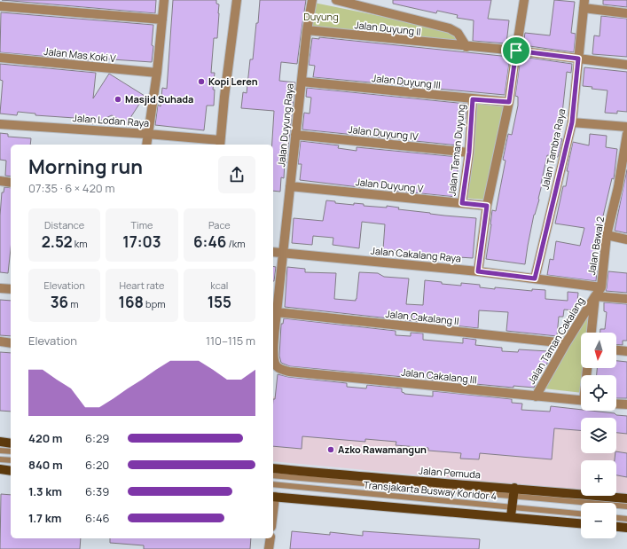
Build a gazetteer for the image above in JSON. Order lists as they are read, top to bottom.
{
  "streets": {
    "main road": ["Jalan Pemuda"],
    "street": [
      "Jalan Duyung II",
      "Jalan Mas Koki V",
      "Jalan Duyung III",
      "Jalan Lodan Raya",
      "Jalan Duyung Raya",
      "Jalan Duyung IV",
      "Jalan Tambra Raya",
      "Jalan Taman Duyung",
      "Jalan Duyung V",
      "Jalan Bawal 2",
      "Jalan Cakalang Raya",
      "Jalan Cakalang II",
      "Jalan Taman Cakalang",
      "Jalan Cakalang III"
    ],
    "lane": ["Transjakarta Busway Koridor 4"]
  },
  "crossings": [
    ["Jalan Duyung II", "Jalan Duyung Raya"],
    ["Jalan Duyung II", "Jalan Tambra Raya"],
    ["Jalan Duyung III", "Jalan Duyung Raya"],
    ["Jalan Duyung III", "Jalan Taman Duyung"],
    ["Jalan Duyung Raya", "Jalan Duyung IV"],
    ["Jalan Duyung Raya", "Jalan Duyung V"],
    ["Jalan Duyung Raya", "Jalan Cakalang Raya"],
    ["Jalan Duyung Raya", "Jalan Cakalang II"],
    ["Jalan Duyung Raya", "Jalan Cakalang III"],
    ["Jalan Duyung IV", "Jalan Taman Duyung"],
    ["Jalan Tambra Raya", "Jalan Cakalang Raya"],
    ["Jalan Taman Duyung", "Jalan Duyung V"],
    ["Jalan Bawal 2", "Jalan Cakalang Raya"],
    ["Jalan Bawal 2", "Jalan Taman Cakalang"],
    ["Jalan Cakalang II", "Jalan Taman Cakalang"],
    ["Jalan Taman Cakalang", "Jalan Cakalang III"],
    ["Jalan Pemuda", "Transjakarta Busway Koridor 4"]
  ],
  "parks": ["Duyung"],
  "places": ["Kopi Leren", "Masjid Suhada", "Azko Rawamangun"],
  "north": "bottom",
  "page": {
    "heading": ["Morning run", "07:35 · 6 × 420 m"],
    "stats": [
      ["Distance", "2.52 km"],
      ["Time", "17:03"],
      ["Pace", "6:46 /km"],
      ["Elevation", "36 m"],
      ["Heart rate", "168 bpm"],
      ["kcal", "155"]
    ],
    "chart": ["Elevation", "110–115 m"],
    "map_buttons": ["+", "−"],
    "list": [
      {
        "name": "420 m",
        "note": "6:29"
      },
      {
        "name": "840 m",
        "note": "6:20"
      },
      {
        "name": "1.3 km",
        "note": "6:39"
      },
      {
        "name": "1.7 km",
        "note": "6:46"
      }
    ]
  }
}
